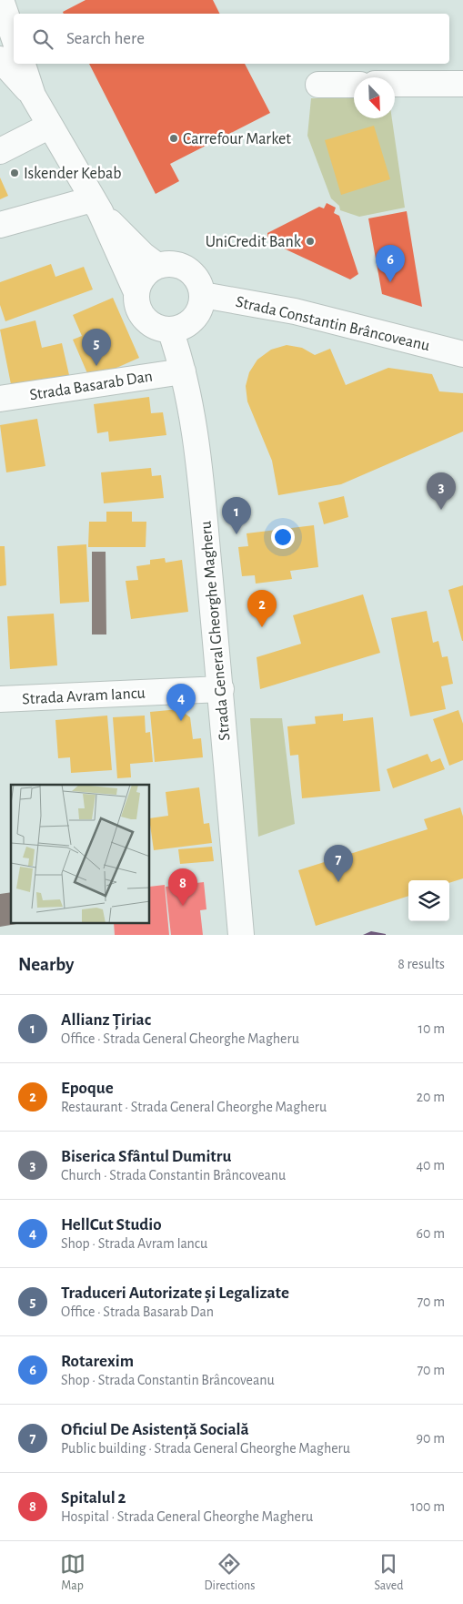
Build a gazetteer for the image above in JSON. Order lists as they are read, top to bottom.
{
  "streets": {
    "street": [
      "Strada Constantin Brâncoveanu",
      "Strada Basarab Dan",
      "Strada General Gheorghe Magheru",
      "Strada Avram Iancu"
    ]
  },
  "crossings": [
    ["Strada Constantin Brâncoveanu", "Strada General Gheorghe Magheru"],
    ["Strada Basarab Dan", "Strada General Gheorghe Magheru"],
    ["Strada General Gheorghe Magheru", "Strada Avram Iancu"]
  ],
  "places": ["Carrefour Market", "Iskender Kebab", "UniCredit Bank"],
  "north": "bottom right",
  "page": {
    "search": "Search here",
    "pins": [
      "6",
      "5",
      "3",
      "1",
      "2",
      "4",
      "7",
      "8"
    ],
    "heading": ["Nearby", "8 results"],
    "list": [
      {
        "mark": "1",
        "name": "Allianz Țiriac",
        "note": "Office · Strada General Gheorghe Magheru",
        "value": "10 m"
      },
      {
        "mark": "2",
        "name": "Epoque",
        "note": "Restaurant · Strada General Gheorghe Magheru",
        "value": "20 m"
      },
      {
        "mark": "3",
        "name": "Biserica Sfântul Dumitru",
        "note": "Church · Strada Constantin Brâncoveanu",
        "value": "40 m"
      },
      {
        "mark": "4",
        "name": "HellCut Studio",
        "note": "Shop · Strada Avram Iancu",
        "value": "60 m"
      },
      {
        "mark": "5",
        "name": "Traduceri Autorizate și Legalizate",
        "note": "Office · Strada Basarab Dan",
        "value": "70 m"
      },
      {
        "mark": "6",
        "name": "Rotarexim",
        "note": "Shop · Strada Constantin Brâncoveanu",
        "value": "70 m"
      },
      {
        "mark": "7",
        "name": "Oficiul De Asistență Socială",
        "note": "Public building · Strada General Gheorghe Magheru",
        "value": "90 m"
      },
      {
        "mark": "8",
        "name": "Spitalul 2",
        "note": "Hospital · Strada General Gheorghe Magheru",
        "value": "100 m"
      }
    ],
    "nav": ["Map", "Directions", "Saved"]
  }
}
